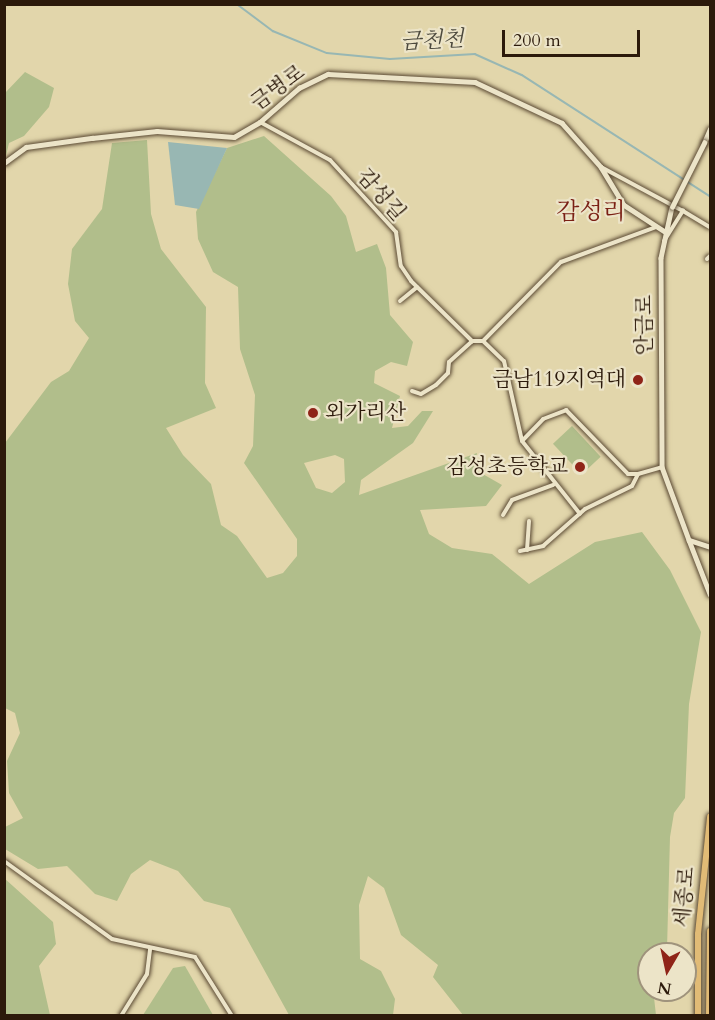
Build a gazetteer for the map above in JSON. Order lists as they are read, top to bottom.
{
  "streets": {
    "highway": ["세종로"],
    "street": ["금병로", "감성길", "안금로"]
  },
  "crossings": [
    ["금병로", "감성길"],
    ["금병로", "안금로"]
  ],
  "districts": ["감성리"],
  "water": ["금천천"],
  "places": ["금남119지역대", "외가리산", "감성초등학교"],
  "scale_bar": "200 m",
  "north": "bottom"
}
